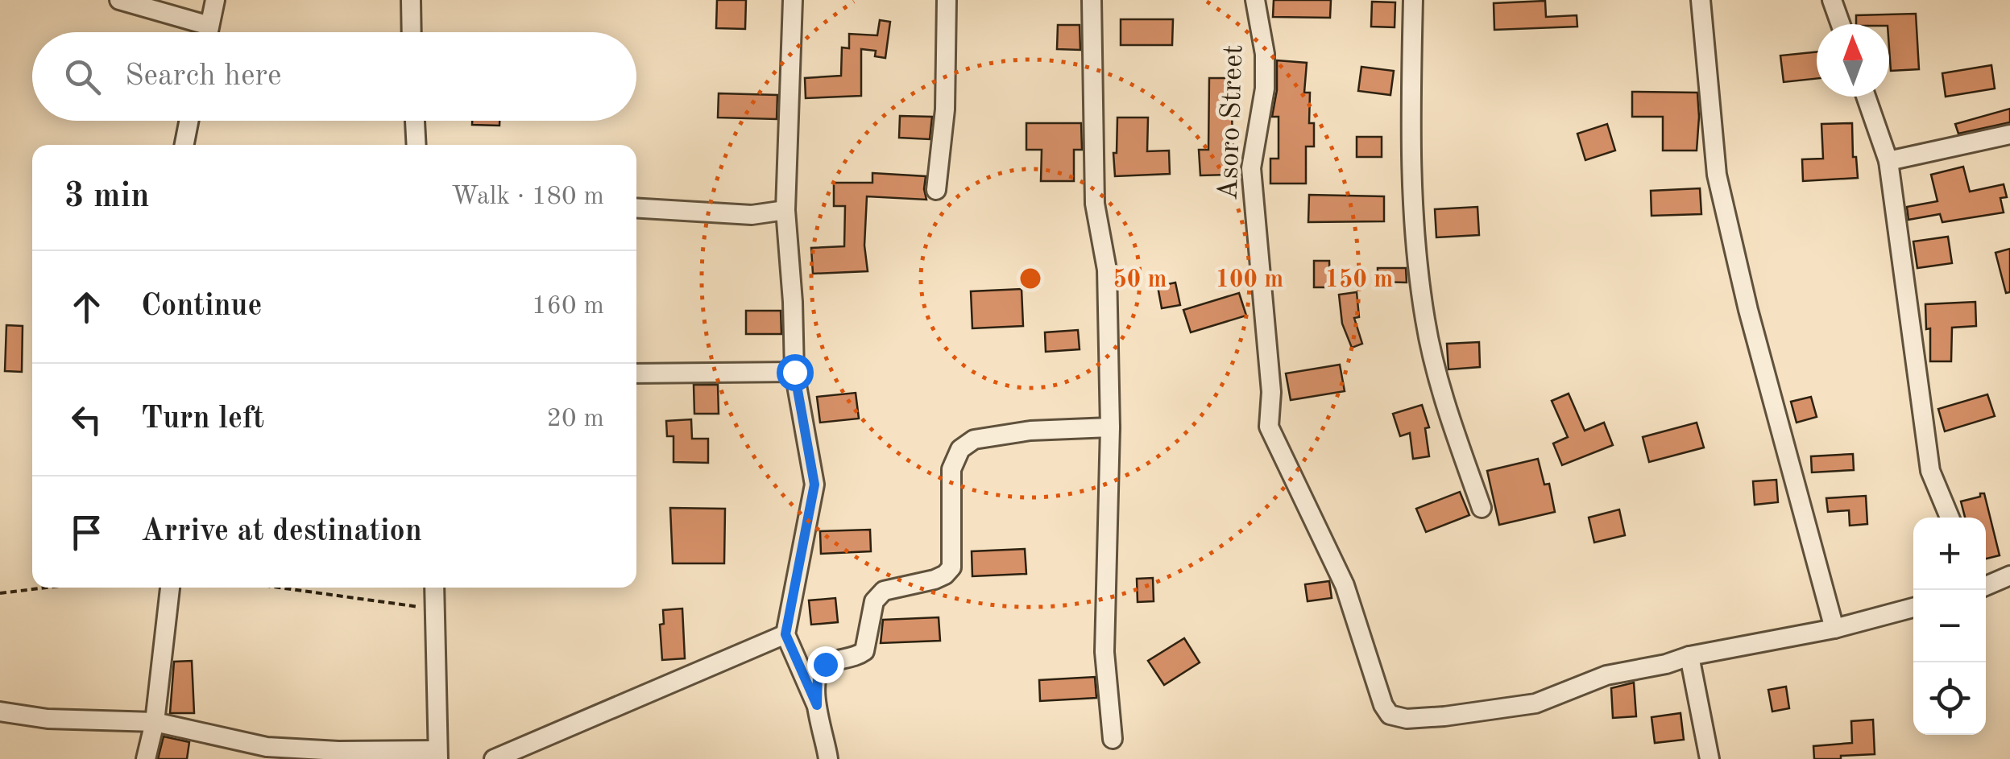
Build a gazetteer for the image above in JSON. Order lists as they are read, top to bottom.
{
  "streets": {
    "street": ["Asoro Street"]
  },
  "north": "top",
  "page": {
    "search": "Search here",
    "heading": ["3 min", "Walk · 180 m"],
    "list": [
      ["Continue", "160 m"],
      ["Turn left", "20 m"],
      "Arrive at destination"
    ],
    "map_buttons": ["+", "−"]
  },
  "rings": ["50 m", "100 m", "150 m"]
}
